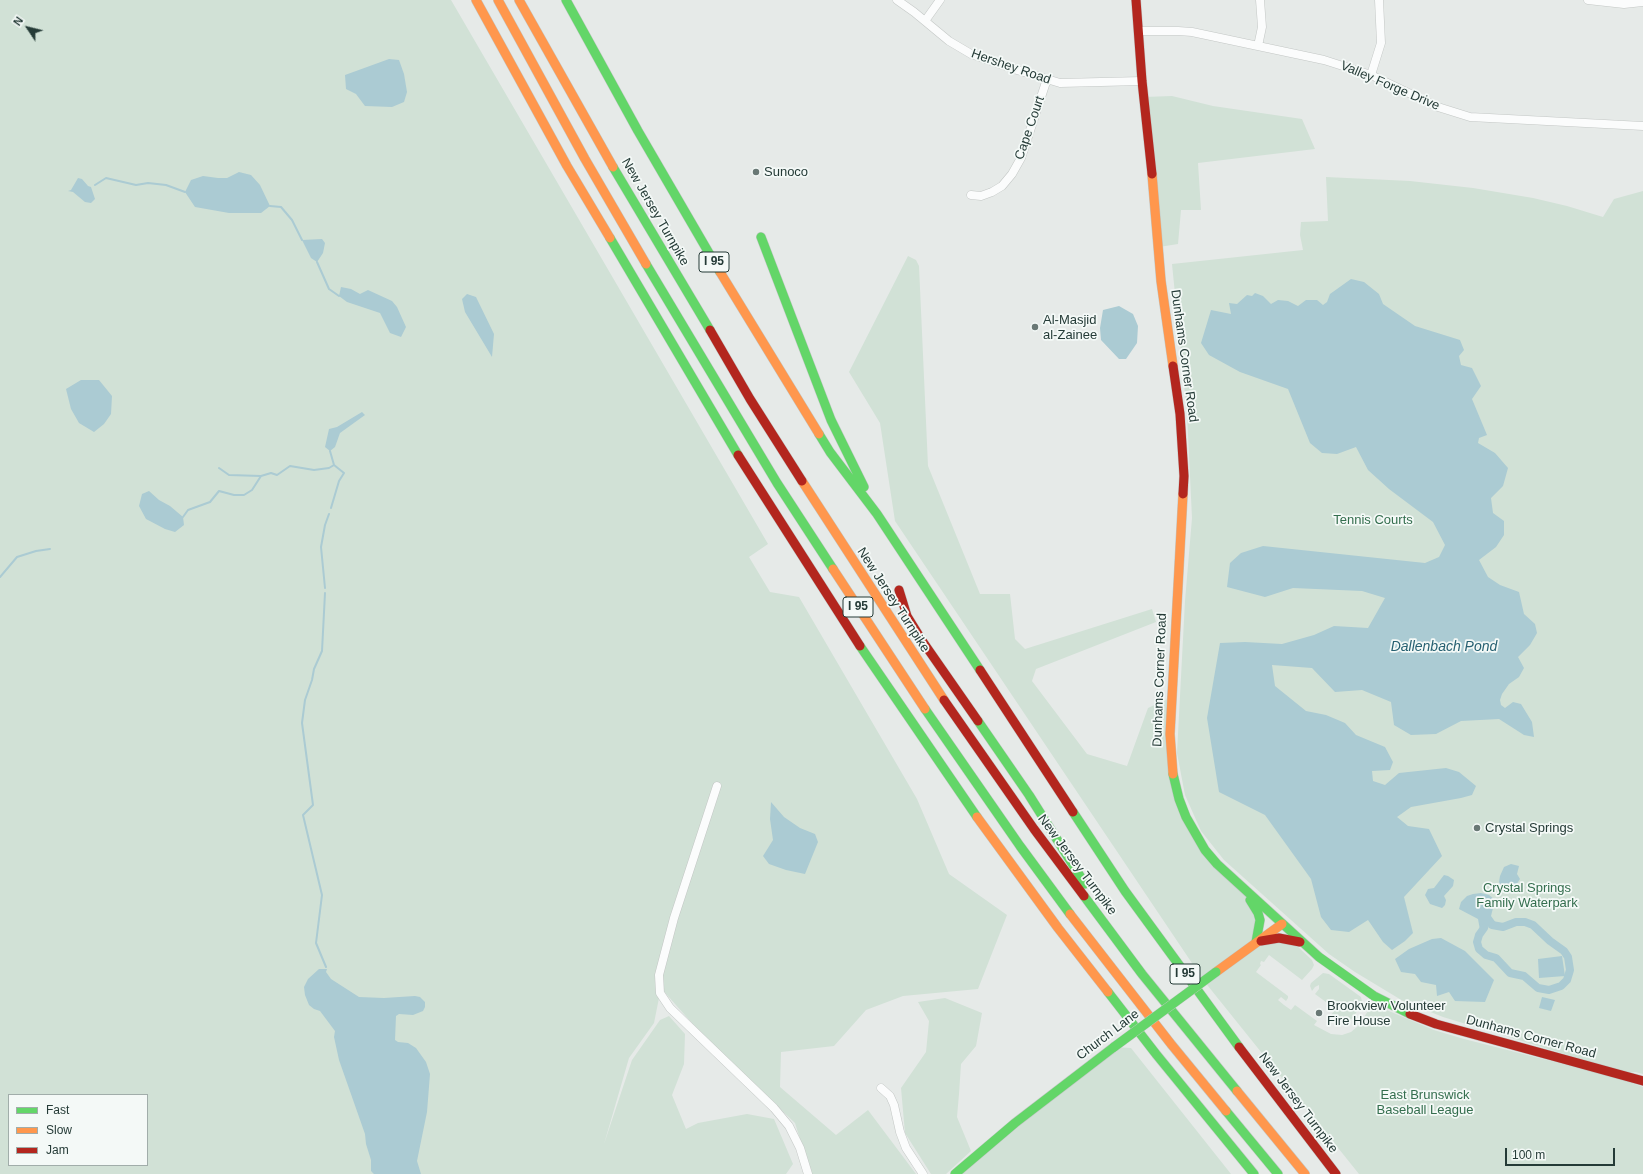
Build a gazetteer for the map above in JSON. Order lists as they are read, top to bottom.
{
  "streets": {
    "main road": [
      "New Jersey Turnpike",
      "I 95",
      "Dunhams Corner Road",
      "Church Lane"
    ],
    "street": ["Hershey Road", "Valley Forge Drive", "Cape Court"]
  },
  "crossings": [
    ["Hershey Road", "Cape Court"],
    ["Hershey Road", "Dunhams Corner Road"],
    ["Valley Forge Drive", "Dunhams Corner Road"],
    ["Dunhams Corner Road", "Church Lane"]
  ],
  "water": ["Dallenbach Pond"],
  "parks": ["Tennis Courts", "Crystal Springs Family Waterpark", "East Brunswick Baseball League"],
  "places": [
    "Sunoco",
    "Al-Masjid al-Zainee",
    "Crystal Springs",
    "Brookview Volunteer Fire House"
  ],
  "legend": ["Fast", "Slow", "Jam"],
  "scale_bar": "100 m",
  "north": "top left"
}
